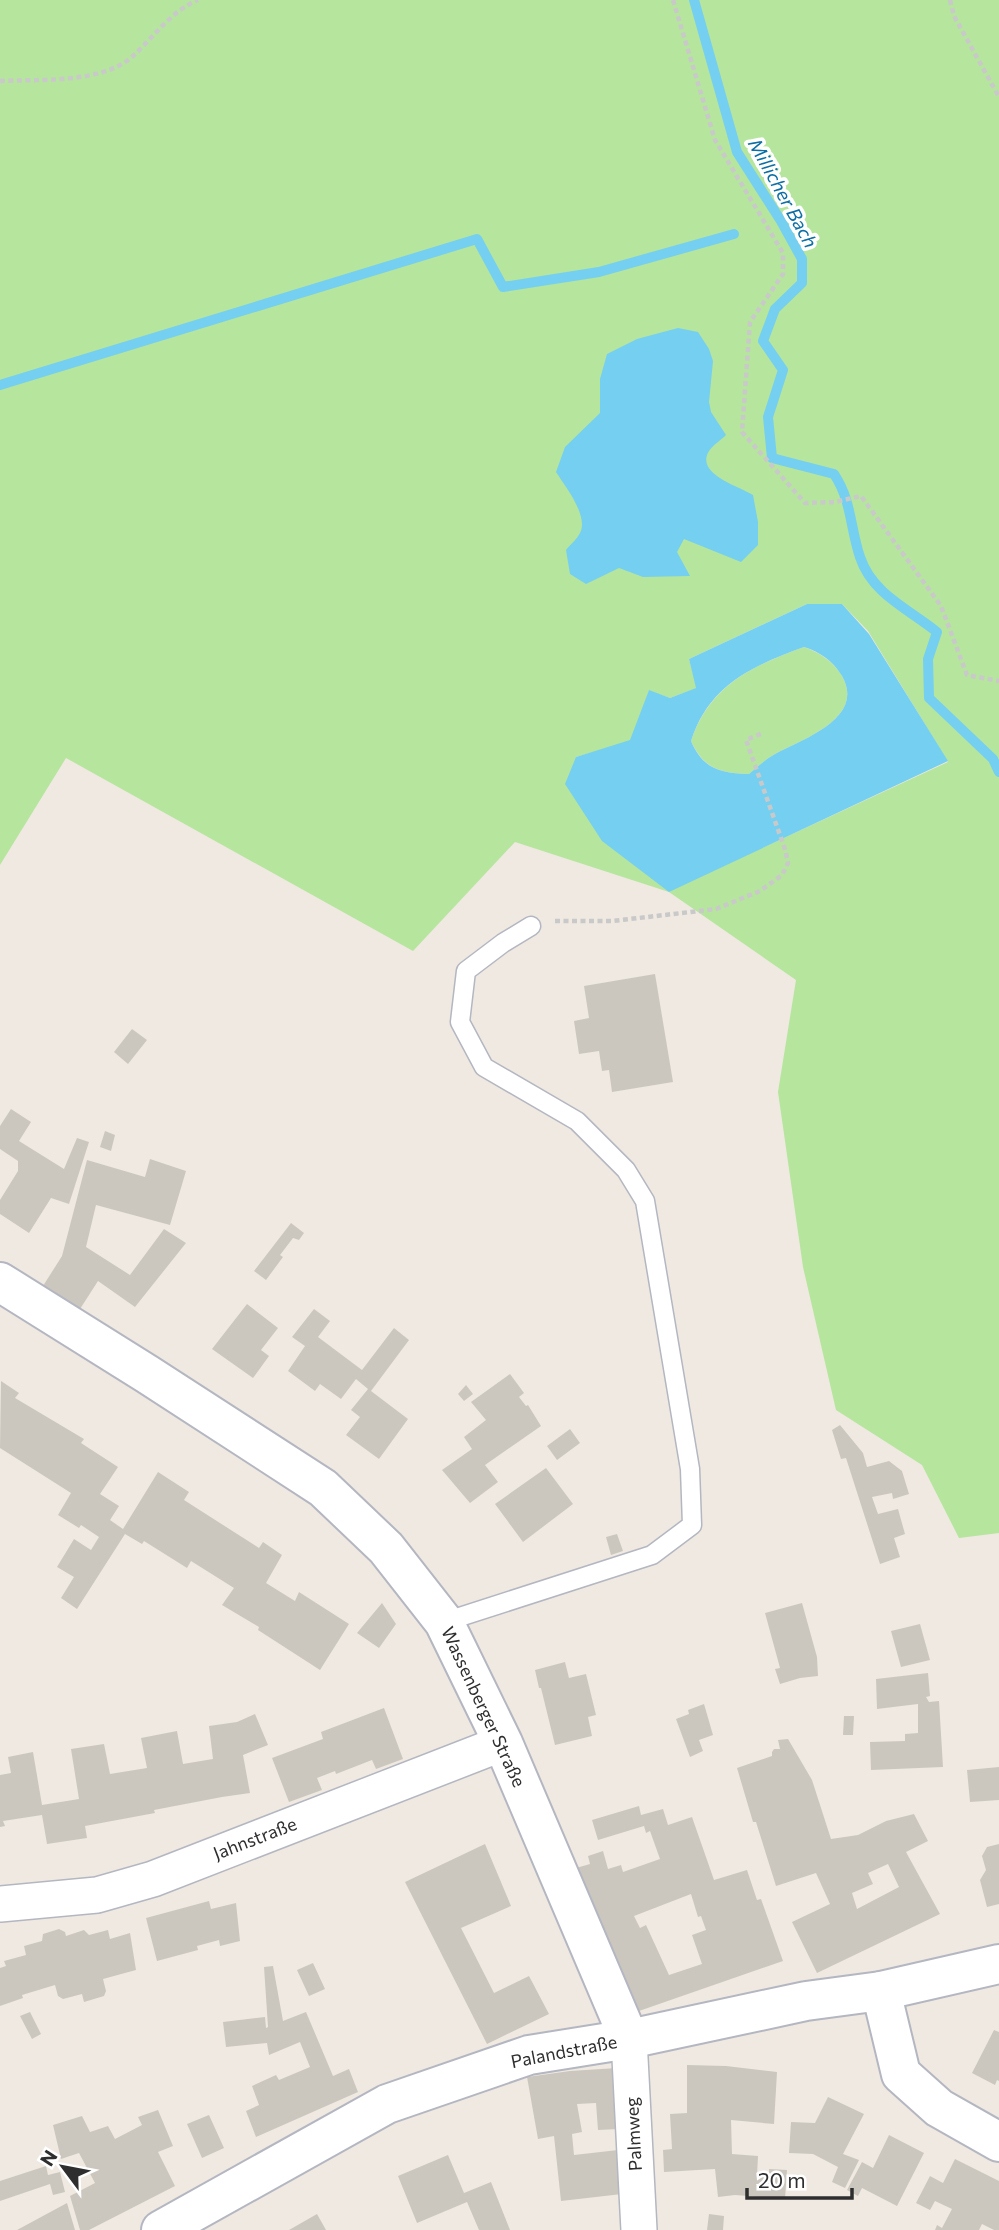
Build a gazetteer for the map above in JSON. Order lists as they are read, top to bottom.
{
  "streets": {
    "street": [
      "Wassenberger Straße",
      "Jahnstraße",
      "Palandstraße",
      "Palmweg"
    ]
  },
  "crossings": [
    ["Wassenberger Straße", "Jahnstraße"],
    ["Wassenberger Straße", "Palandstraße"],
    ["Wassenberger Straße", "Palmweg"],
    ["Palandstraße", "Palmweg"]
  ],
  "water": ["Millicher Bach"],
  "scale_bar": "20 m",
  "north": "top left"
}
